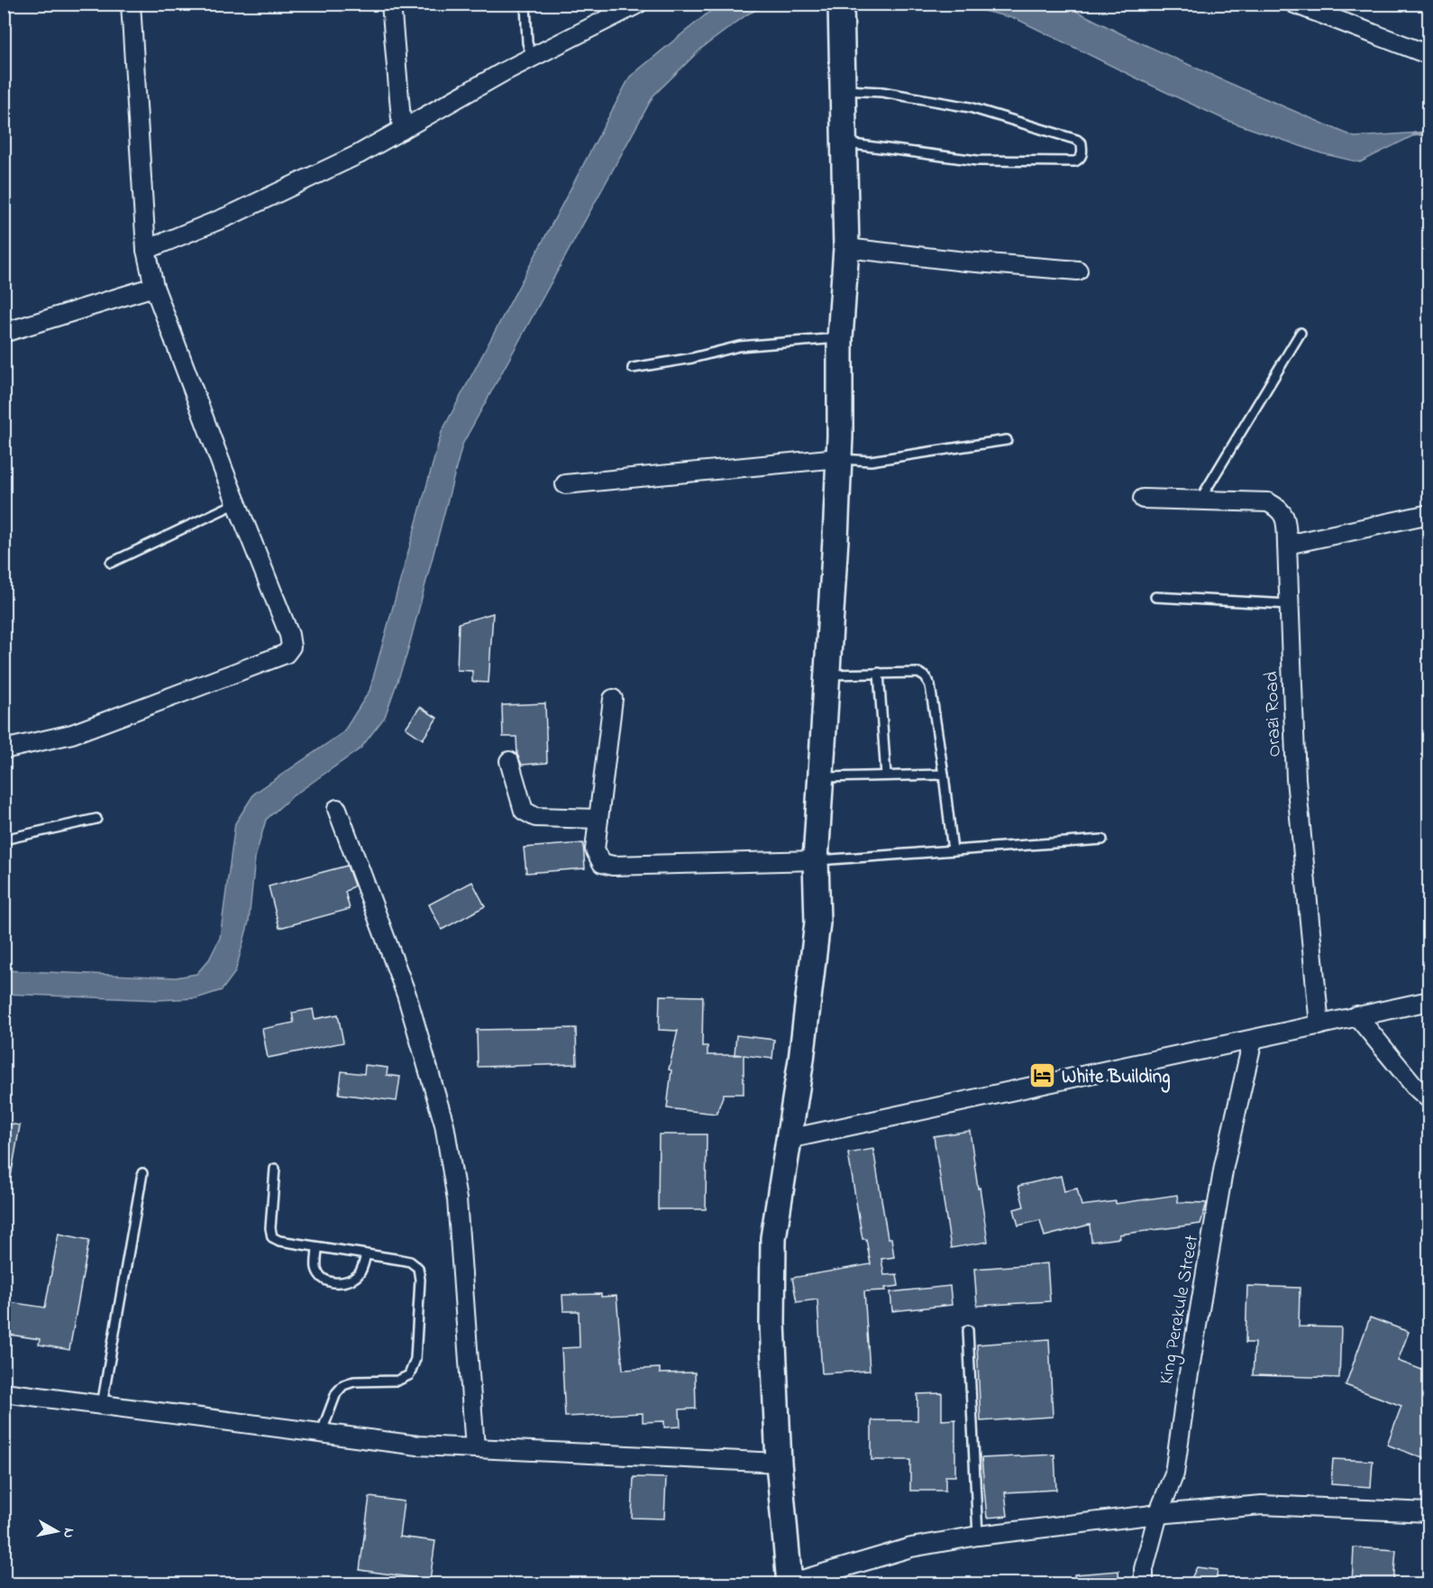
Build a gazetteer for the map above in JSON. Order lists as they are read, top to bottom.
{
  "streets": {
    "street": ["Orazi Road", "King Perekule Street"]
  },
  "places": {
    "hotel": ["White Building"]
  },
  "north": "right"
}
